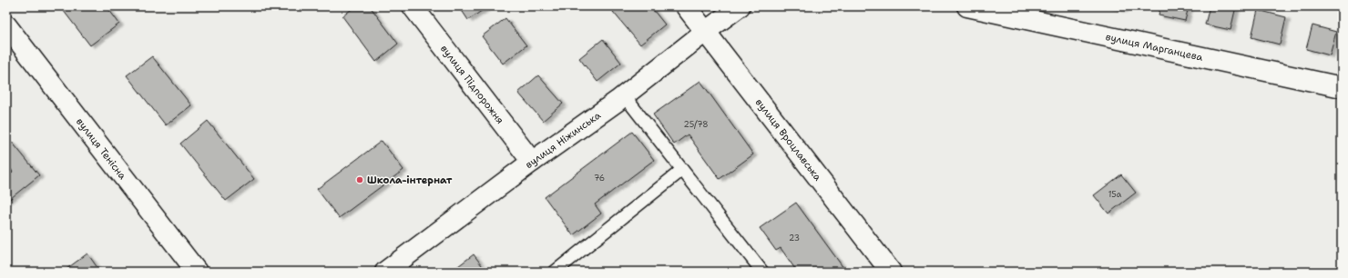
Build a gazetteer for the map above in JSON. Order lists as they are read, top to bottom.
{
  "streets": {
    "street": [
      "вулиця Марганцева",
      "вулиця Підпорожня",
      "вулиця Вроцлавська",
      "вулиця Ніжинська",
      "вулиця Тенісна"
    ]
  },
  "crossings": [
    ["вулиця Підпорожня", "вулиця Ніжинська"],
    ["вулиця Вроцлавська", "вулиця Ніжинська"]
  ],
  "places": ["Школа-інтернат"],
  "house_numbers": [
    "25/78",
    "76",
    "15а",
    "23"
  ]
}
